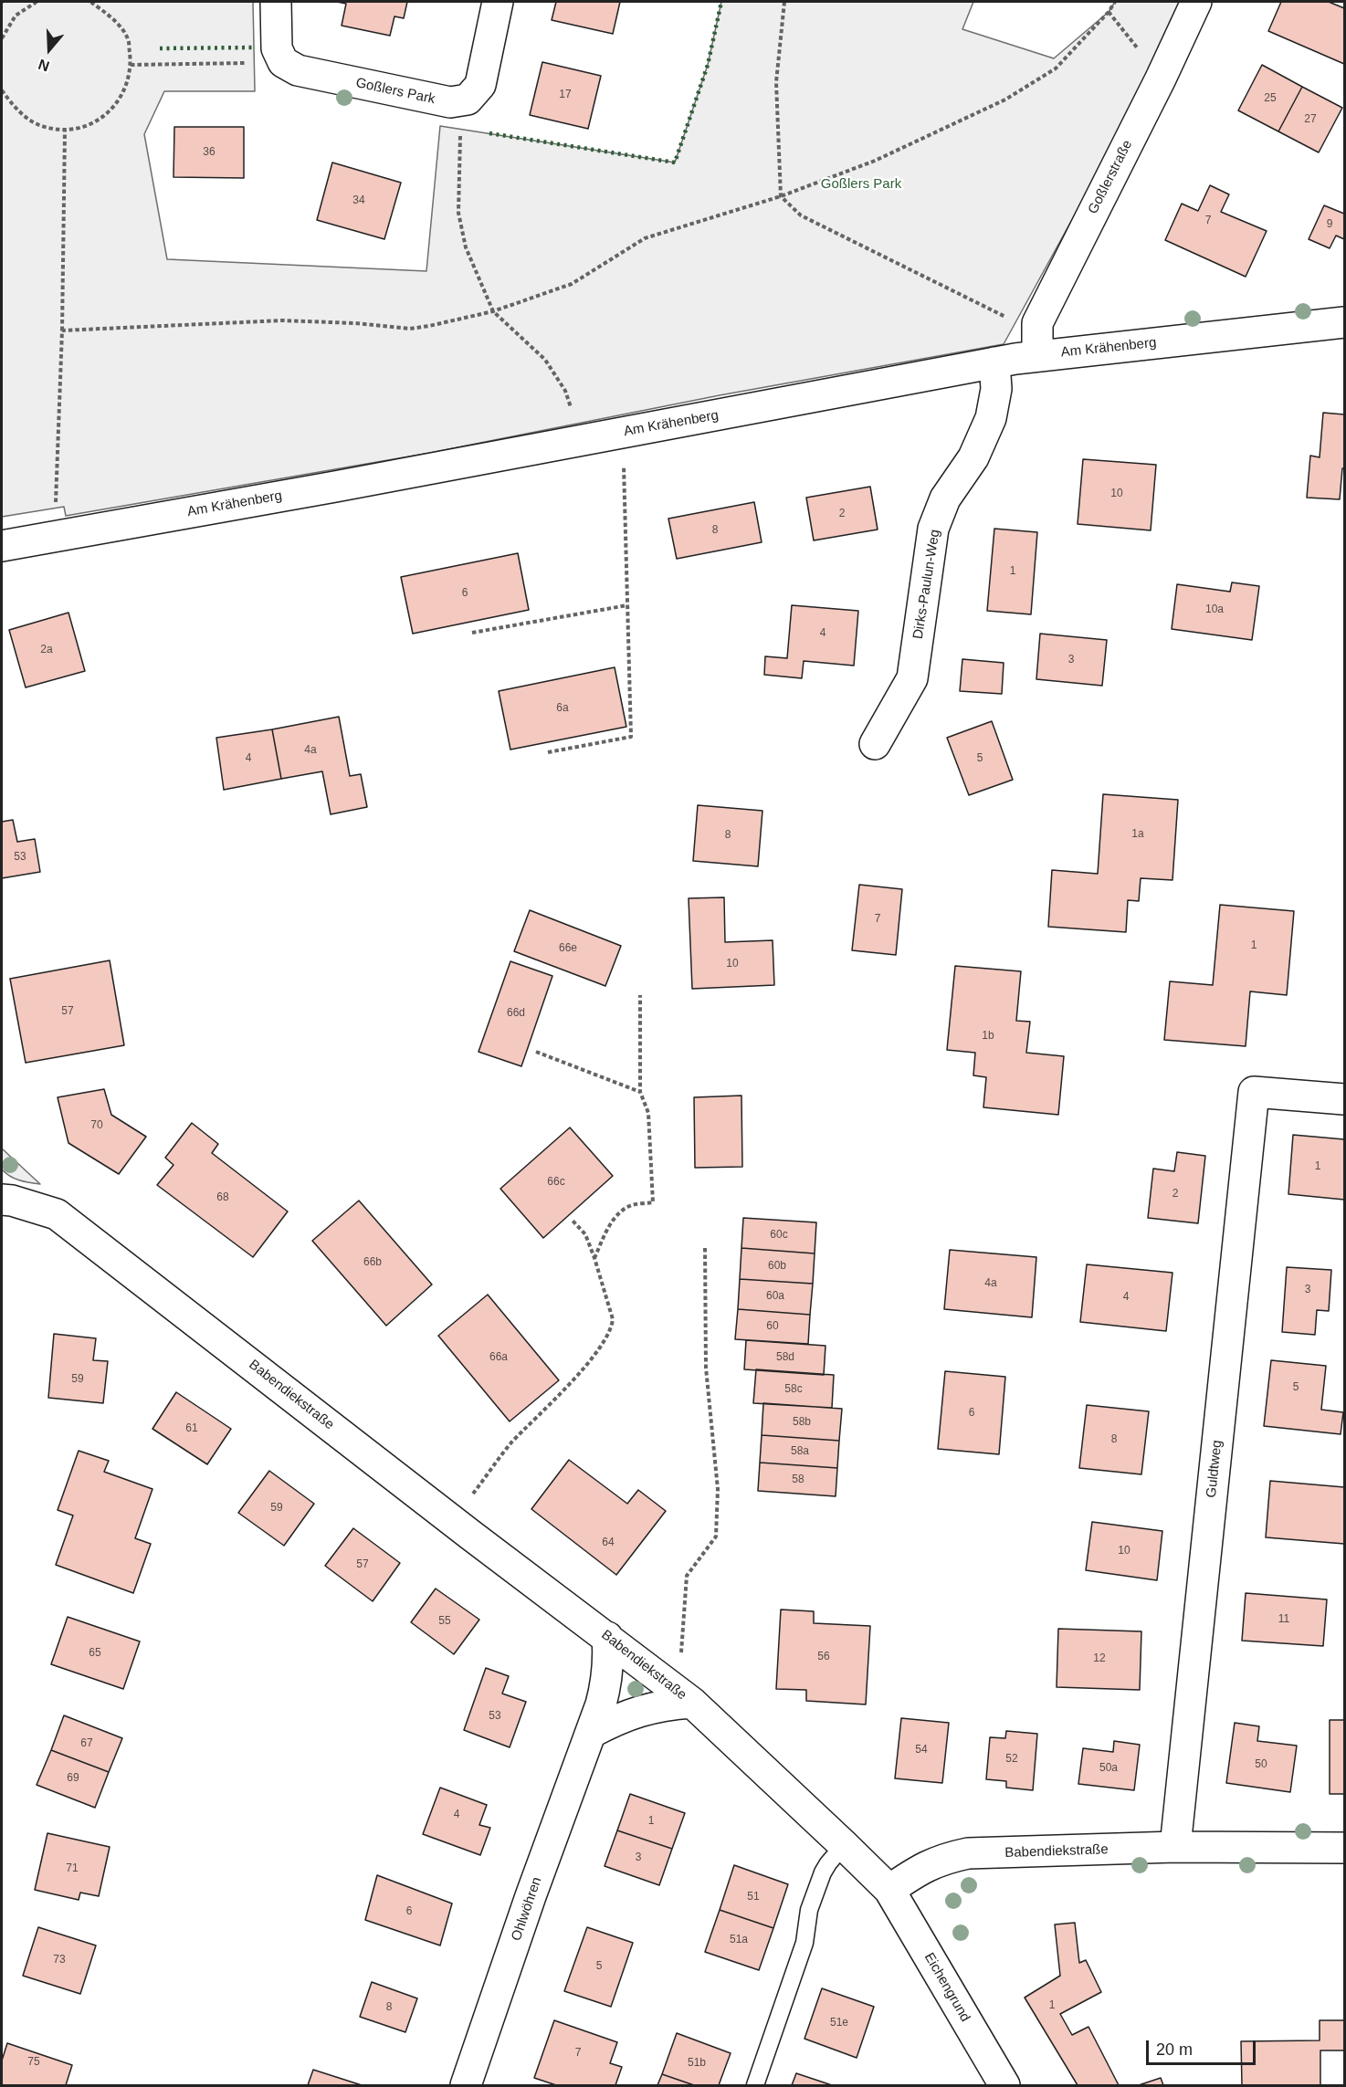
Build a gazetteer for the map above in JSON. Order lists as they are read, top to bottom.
{
  "streets": {
    "street": [
      "Goßlers Park",
      "Goßlerstraße",
      "Am Krähenberg",
      "Dirks-Paulun-Weg",
      "Babendiekstraße",
      "Guldtweg",
      "Ohlwöhren",
      "Eichengrund"
    ]
  },
  "crossings": [
    ["Goßlerstraße", "Am Krähenberg"],
    ["Am Krähenberg", "Dirks-Paulun-Weg"],
    ["Babendiekstraße", "Guldtweg"],
    ["Babendiekstraße", "Ohlwöhren"],
    ["Babendiekstraße", "Eichengrund"]
  ],
  "parks": ["Goßlers Park"],
  "house_numbers": [
    "17",
    "25",
    "27",
    "36",
    "34",
    "7",
    "9",
    "10",
    "2",
    "8",
    "1",
    "6",
    "10a",
    "4",
    "2a",
    "3",
    "6a",
    "4a",
    "4",
    "5",
    "1a",
    "8",
    "53",
    "7",
    "1",
    "66e",
    "10",
    "57",
    "66d",
    "1b",
    "70",
    "1",
    "66c",
    "2",
    "68",
    "60c",
    "66b",
    "60b",
    "4a",
    "3",
    "60a",
    "4",
    "60",
    "66a",
    "58d",
    "59",
    "5",
    "58c",
    "6",
    "58b",
    "61",
    "8",
    "58a",
    "58",
    "59",
    "64",
    "10",
    "57",
    "11",
    "55",
    "65",
    "56",
    "12",
    "53",
    "67",
    "54",
    "52",
    "50",
    "50a",
    "69",
    "4",
    "1",
    "3",
    "71",
    "51",
    "6",
    "51a",
    "73",
    "5",
    "1",
    "8",
    "51e",
    "7",
    "75",
    "51b"
  ],
  "scale_bar": "20 m",
  "north": "bottom"
}
